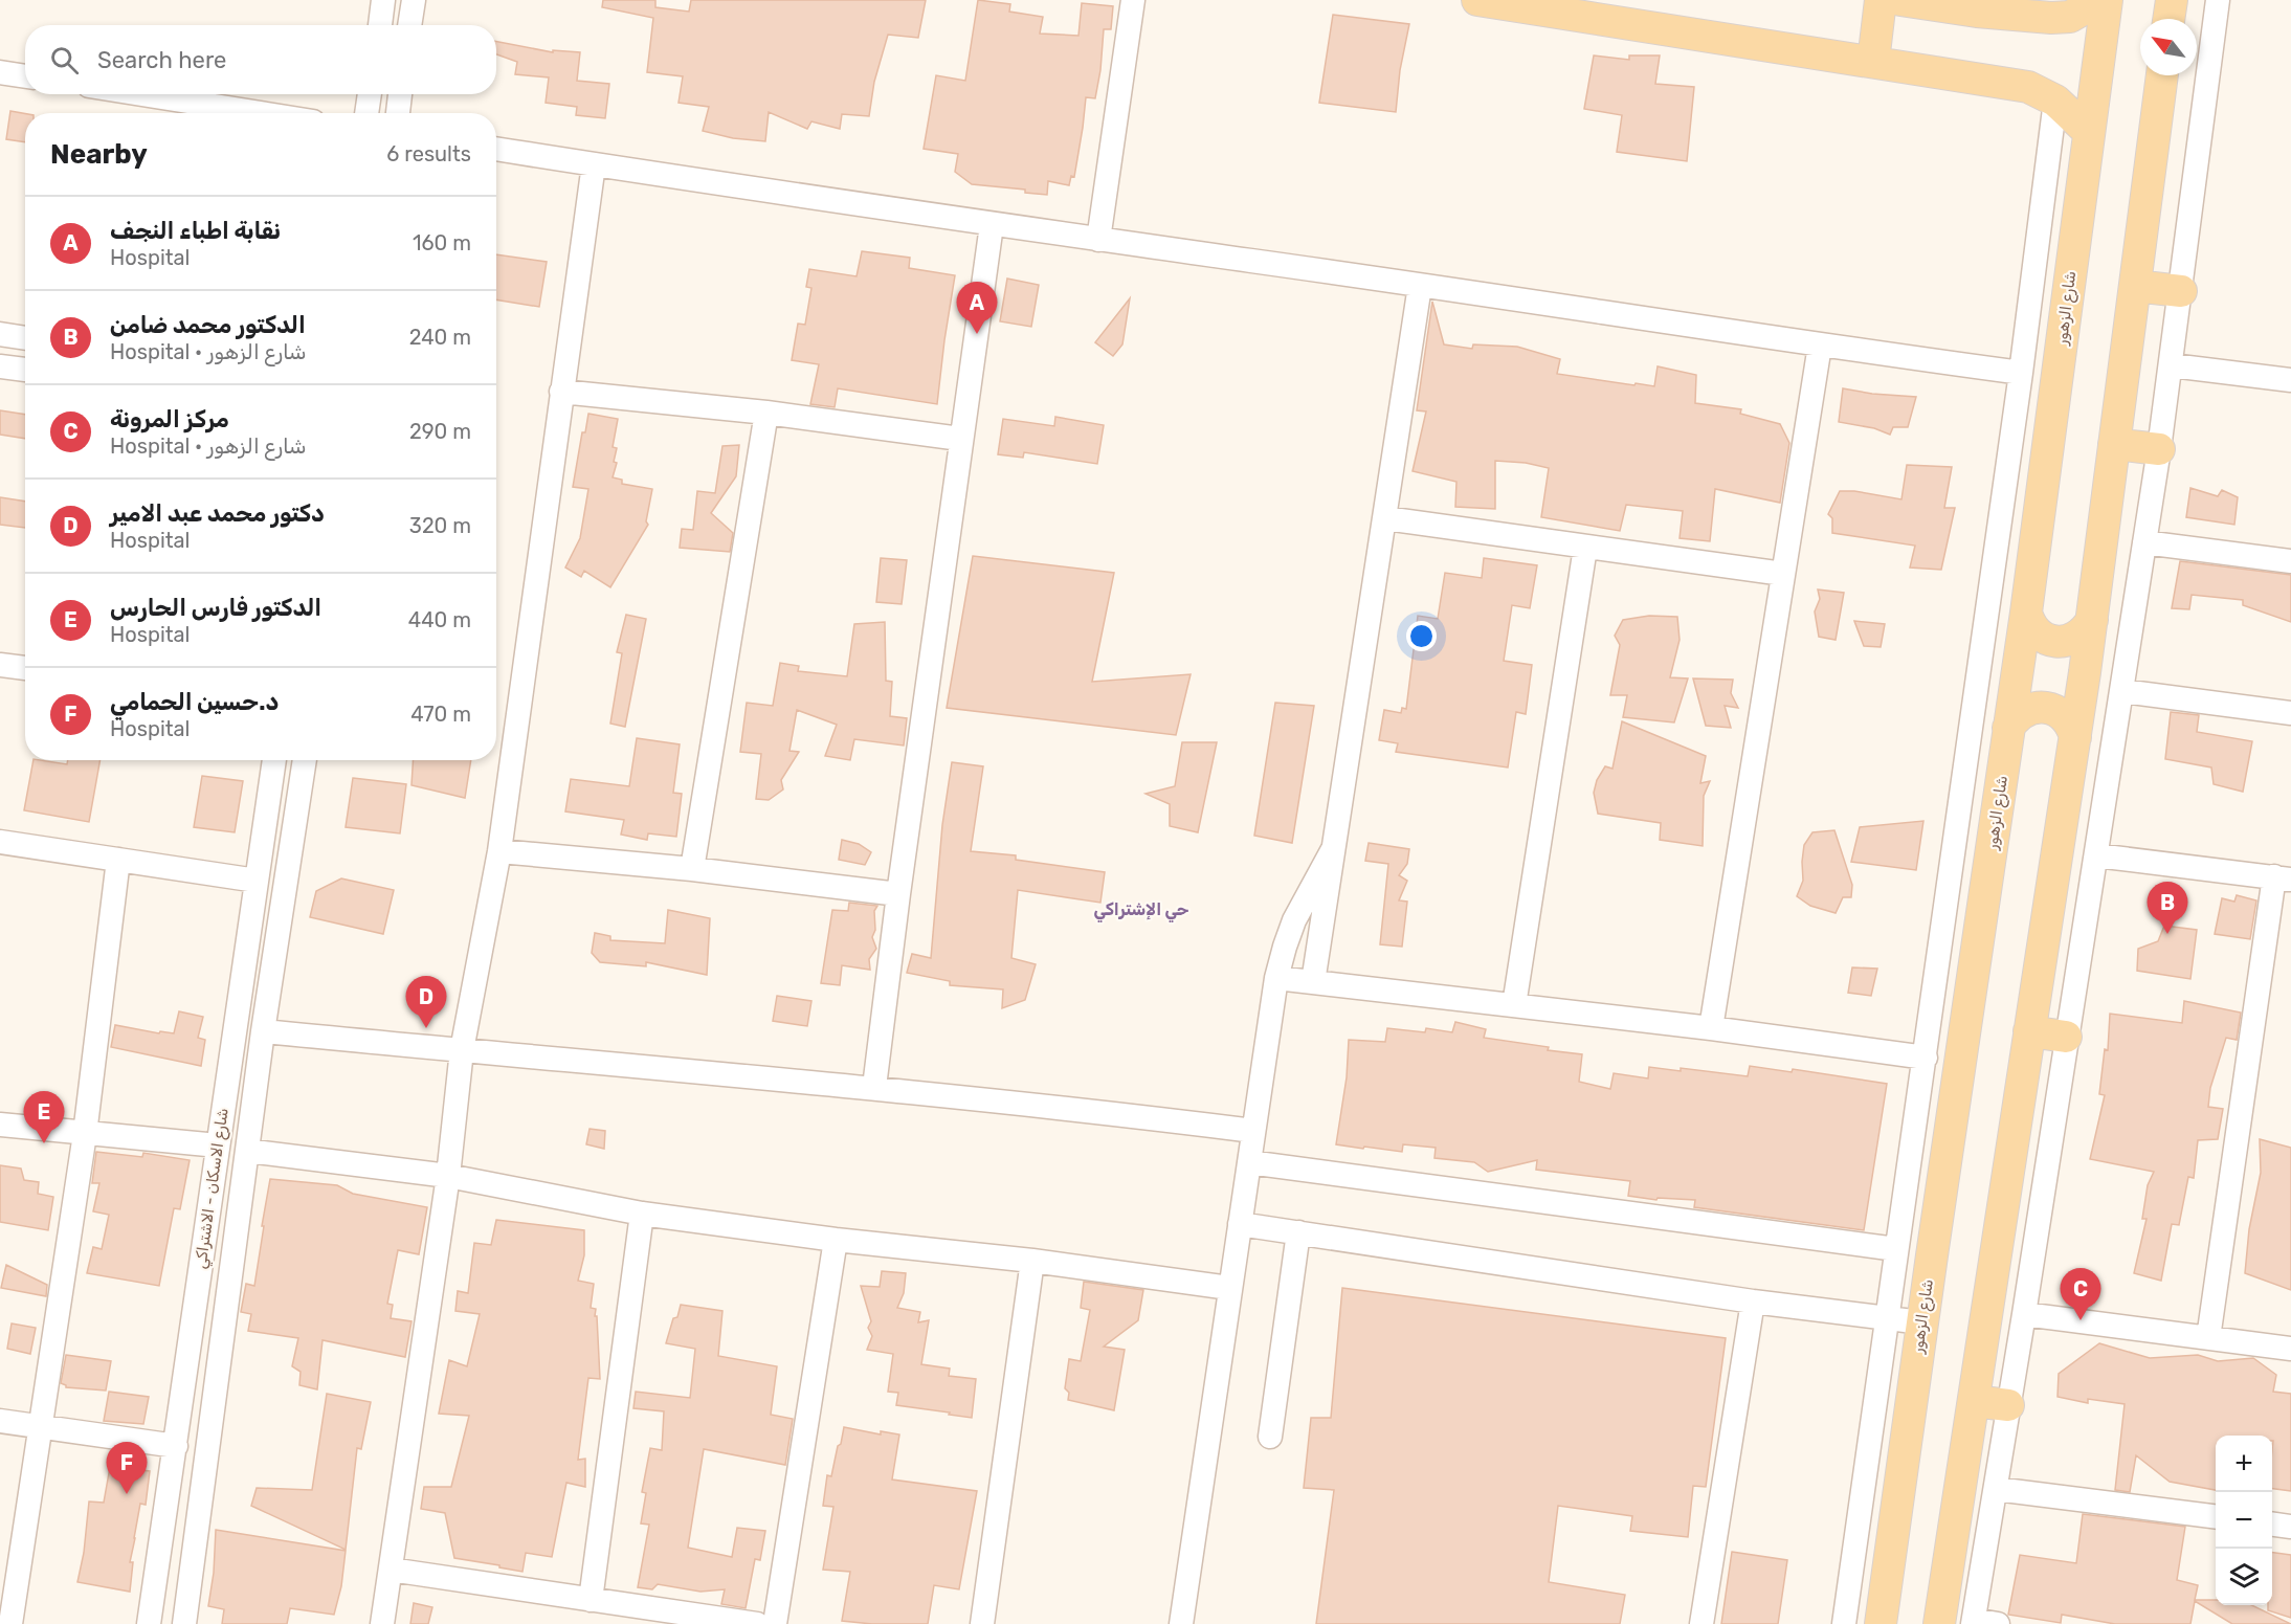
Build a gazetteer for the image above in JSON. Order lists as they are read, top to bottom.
{
  "streets": {
    "main road": ["شارع الزهور"],
    "street": ["شارع الاسكان - الاشتراكي"]
  },
  "districts": ["حي الإشتراكي"],
  "north": "top left",
  "page": {
    "search": "Search here",
    "heading": ["Nearby", "6 results"],
    "list": [
      {
        "mark": "A",
        "name": "نقابة اطباء النجف",
        "note": "Hospital",
        "value": "160 m"
      },
      {
        "mark": "B",
        "name": "الدكتور محمد ضامن",
        "note": "Hospital · شارع الزهور",
        "value": "240 m"
      },
      {
        "mark": "C",
        "name": "مركز المرونة",
        "note": "Hospital · شارع الزهور",
        "value": "290 m"
      },
      {
        "mark": "D",
        "name": "دكتور محمد عبد الامير",
        "note": "Hospital",
        "value": "320 m"
      },
      {
        "mark": "E",
        "name": "الدكتور فارس الحارس",
        "note": "Hospital",
        "value": "440 m"
      },
      {
        "mark": "F",
        "name": "د.حسين الحمامي",
        "note": "Hospital",
        "value": "470 m"
      }
    ],
    "pins": [
      "A",
      "B",
      "D",
      "E",
      "C",
      "F"
    ],
    "map_buttons": ["+", "−"]
  }
}
